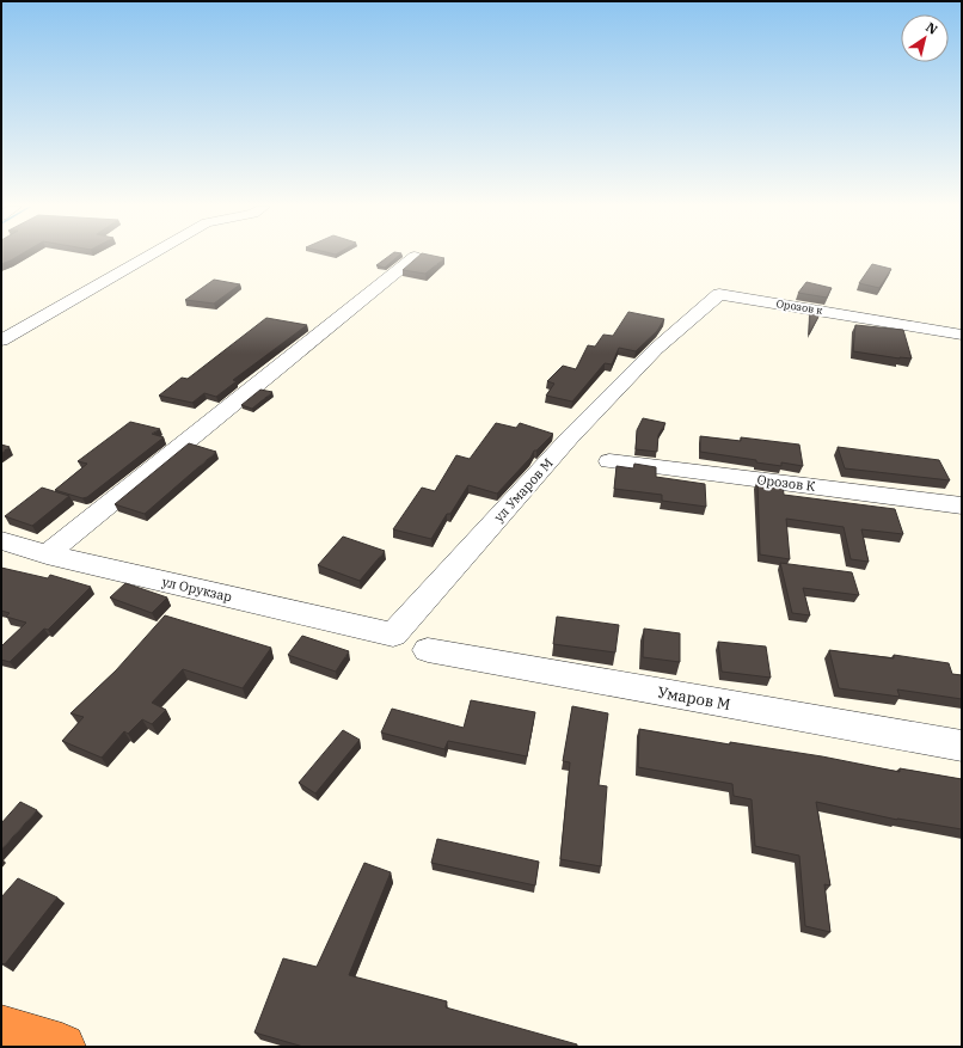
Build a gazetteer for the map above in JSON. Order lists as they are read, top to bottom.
{
  "streets": {
    "street": [
      "Орозов к",
      "Орозов К",
      "ул Умаров М",
      "ул Орукзар",
      "Умаров М"
    ]
  },
  "crossings": [
    ["Орозов к", "ул Умаров М"],
    ["ул Умаров М", "ул Орукзар"]
  ],
  "north": "top right"
}
